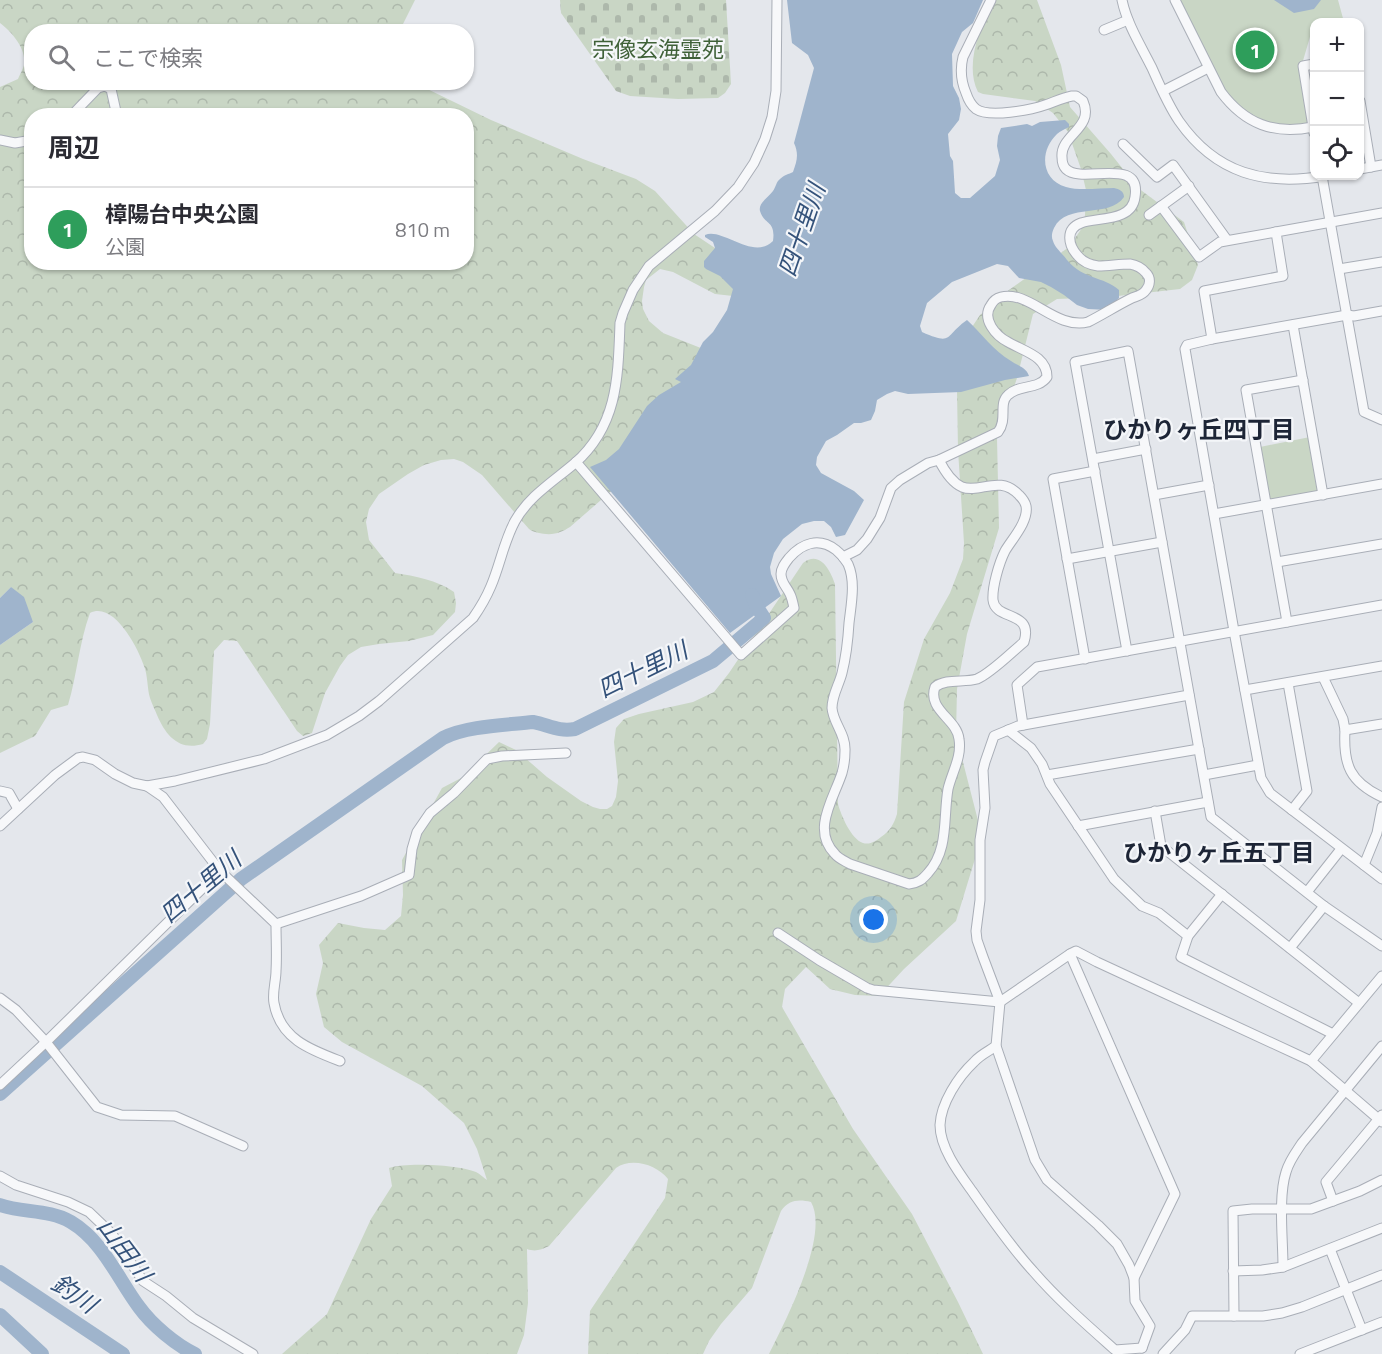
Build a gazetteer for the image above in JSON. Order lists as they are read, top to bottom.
{
  "districts": ["ひかりヶ丘四丁目", "ひかりヶ丘五丁目"],
  "water": ["四十里川", "山田川", "釣川"],
  "parks": ["宗像玄海霊苑"],
  "page": {
    "map_buttons": ["+", "−"],
    "search": "ここで検索",
    "pins": "1",
    "heading": "周辺",
    "list": [
      {
        "mark": "1",
        "name": "樟陽台中央公園",
        "note": "公園",
        "value": "810 m"
      }
    ]
  }
}
